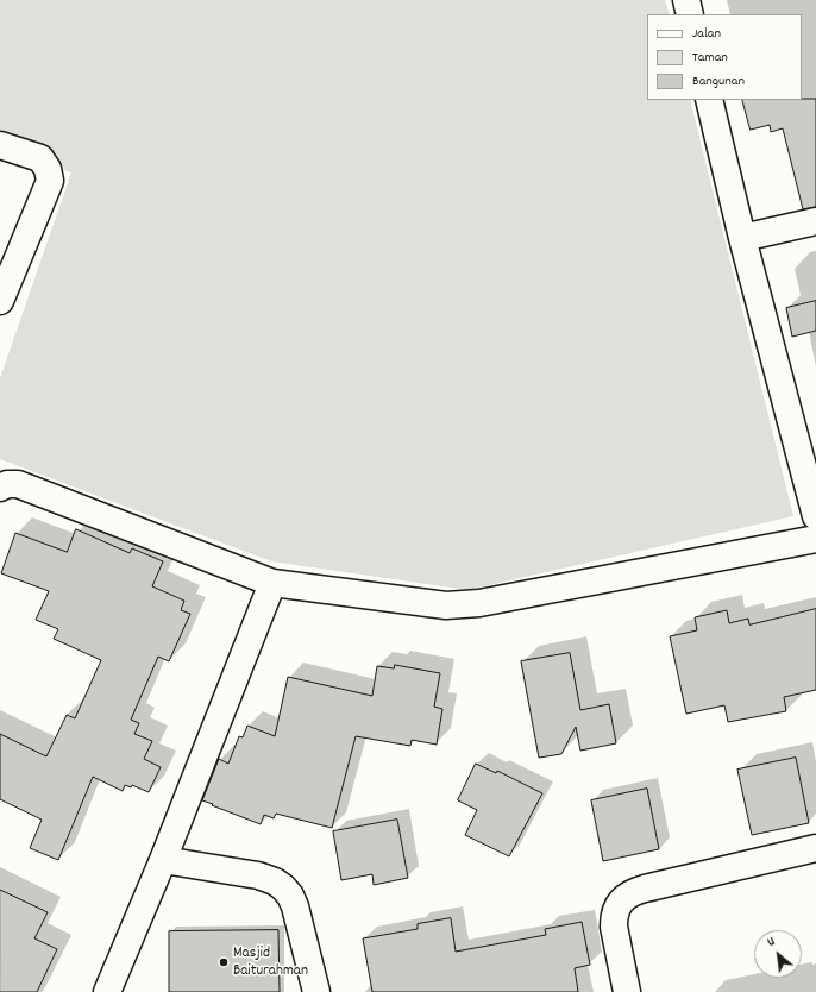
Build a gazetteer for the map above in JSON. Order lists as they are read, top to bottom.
{
  "places": ["Masjid Baiturahman"],
  "legend": ["Jalan", "Taman", "Bangunan"],
  "north": "top left"
}
